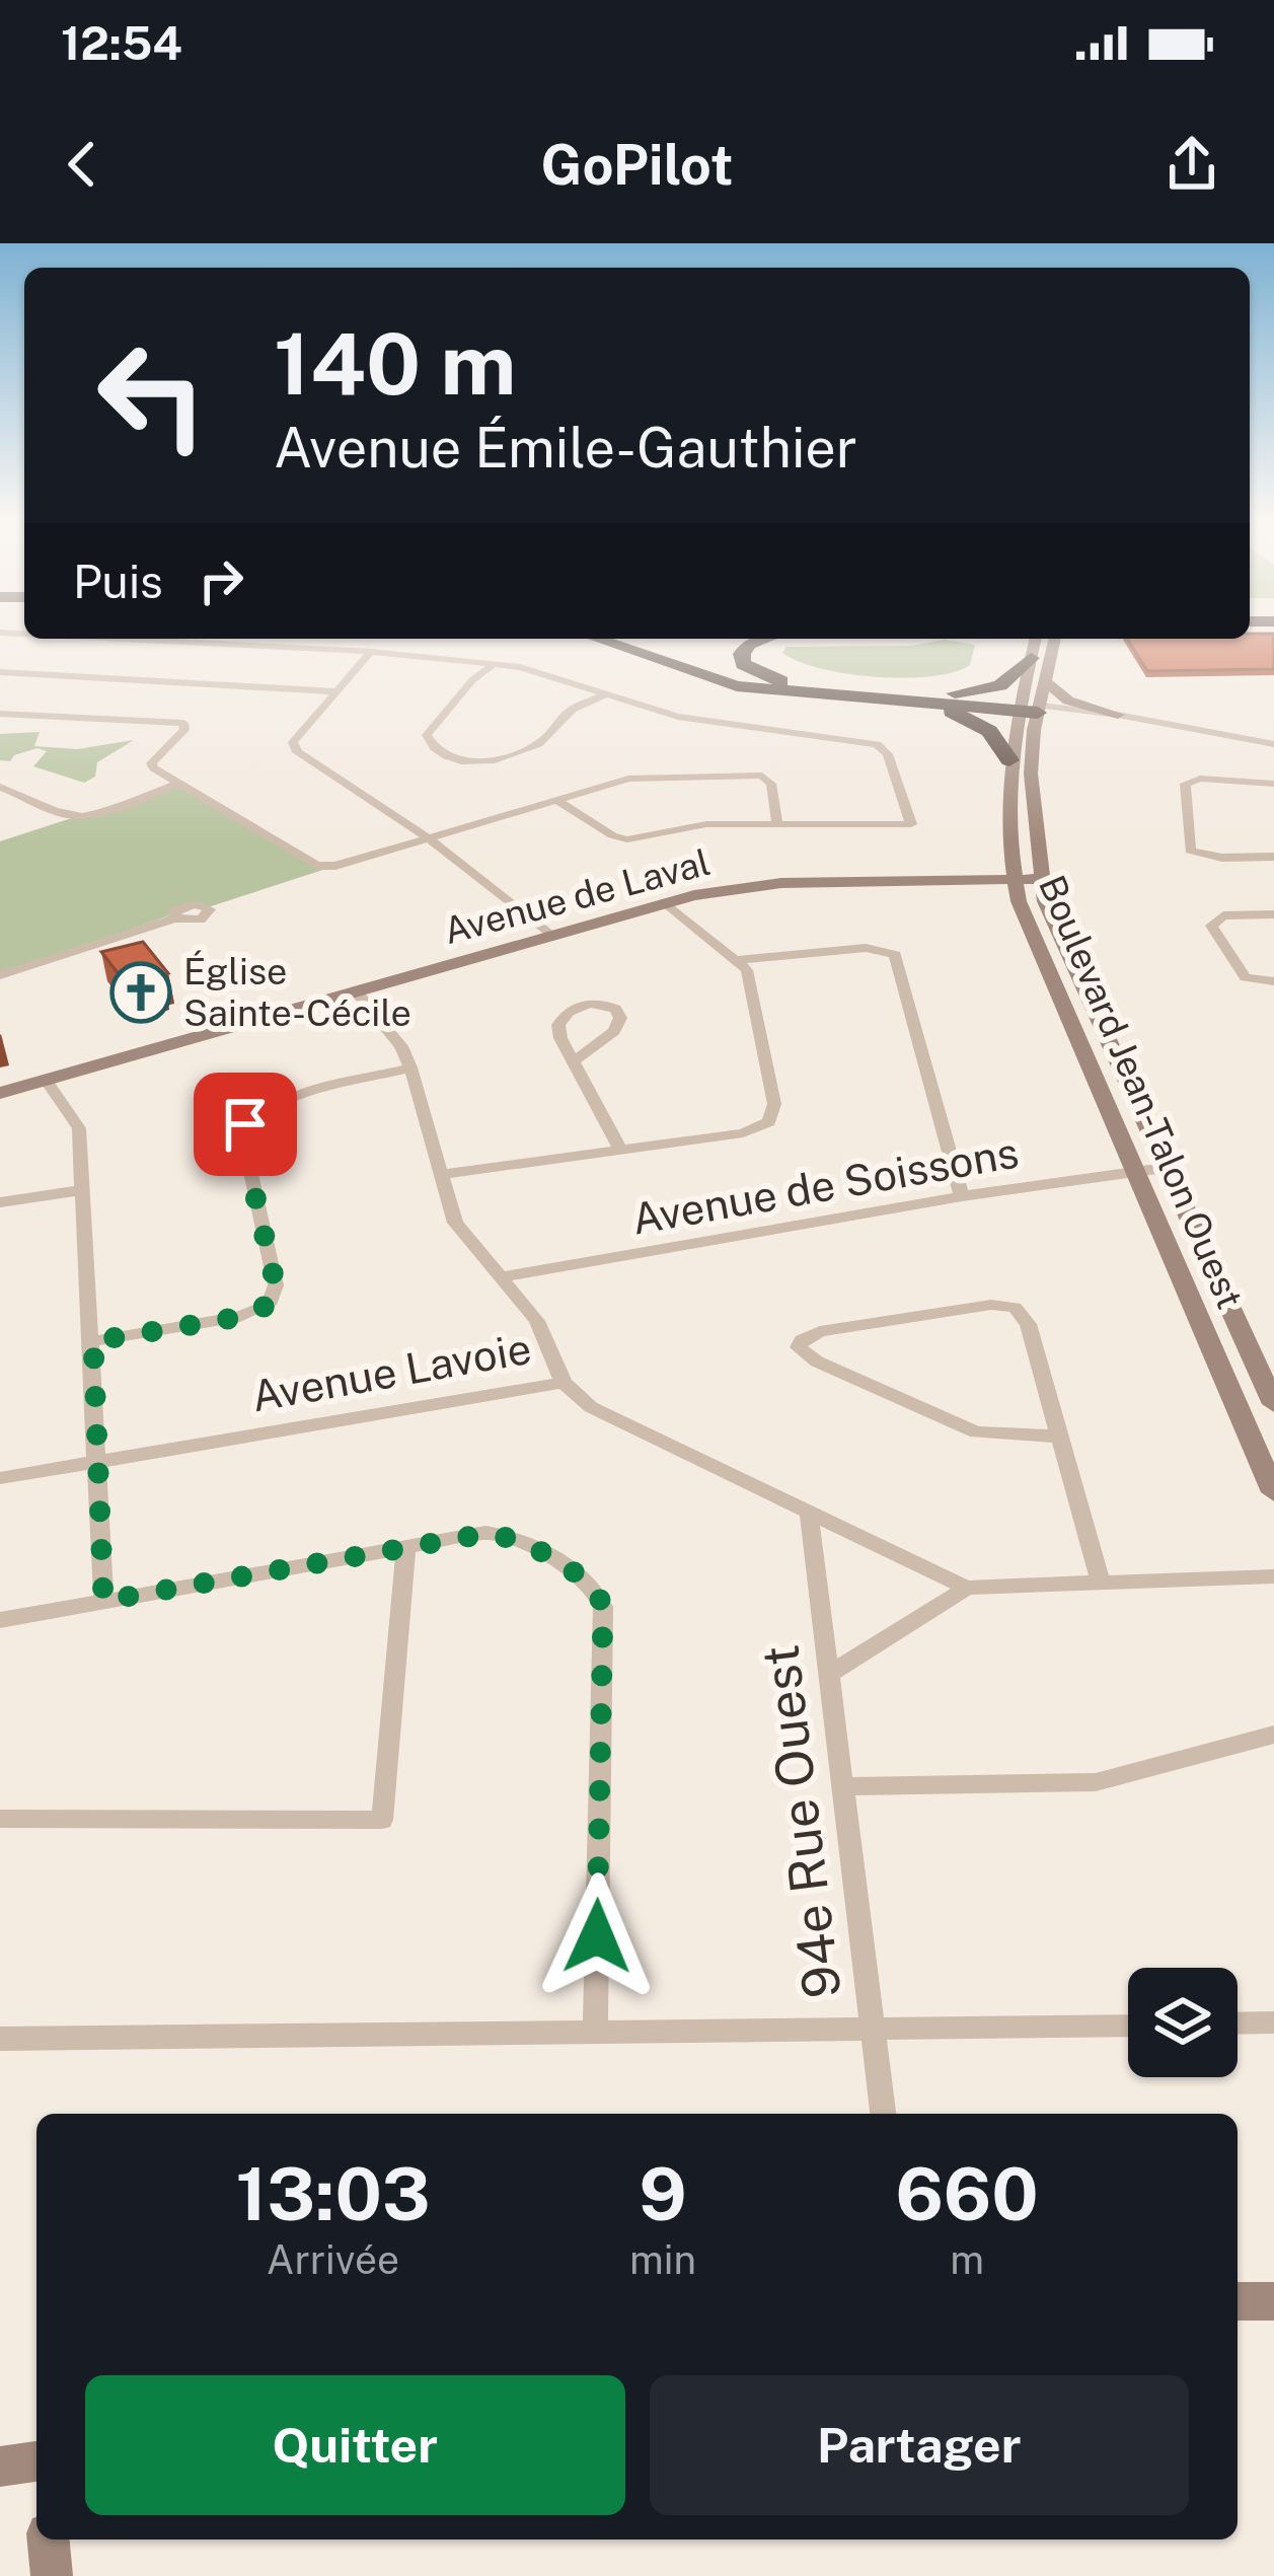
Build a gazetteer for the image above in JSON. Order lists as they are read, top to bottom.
{
  "streets": {
    "street": [
      "Avenue de Laval",
      "Boulevard Jean-Talon Ouest",
      "Avenue de Soissons",
      "Avenue Lavoie",
      "94e Rue Ouest"
    ]
  },
  "crossings": [
    ["Avenue de Laval", "Boulevard Jean-Talon Ouest"],
    ["Boulevard Jean-Talon Ouest", "Avenue de Soissons"],
    ["Avenue Lavoie", "94e Rue Ouest"]
  ],
  "places": {
    "church": ["Église Sainte-Cécile"]
  },
  "page": {
    "status": "12:54",
    "header": "GoPilot",
    "turn": ["140 m", "Avenue Émile-Gauthier"],
    "then": "Puis",
    "eta": [
      "13:03",
      "Arrivée",
      "9",
      "min",
      "660",
      "m"
    ],
    "buttons": ["Quitter", "Partager"]
  }
}
